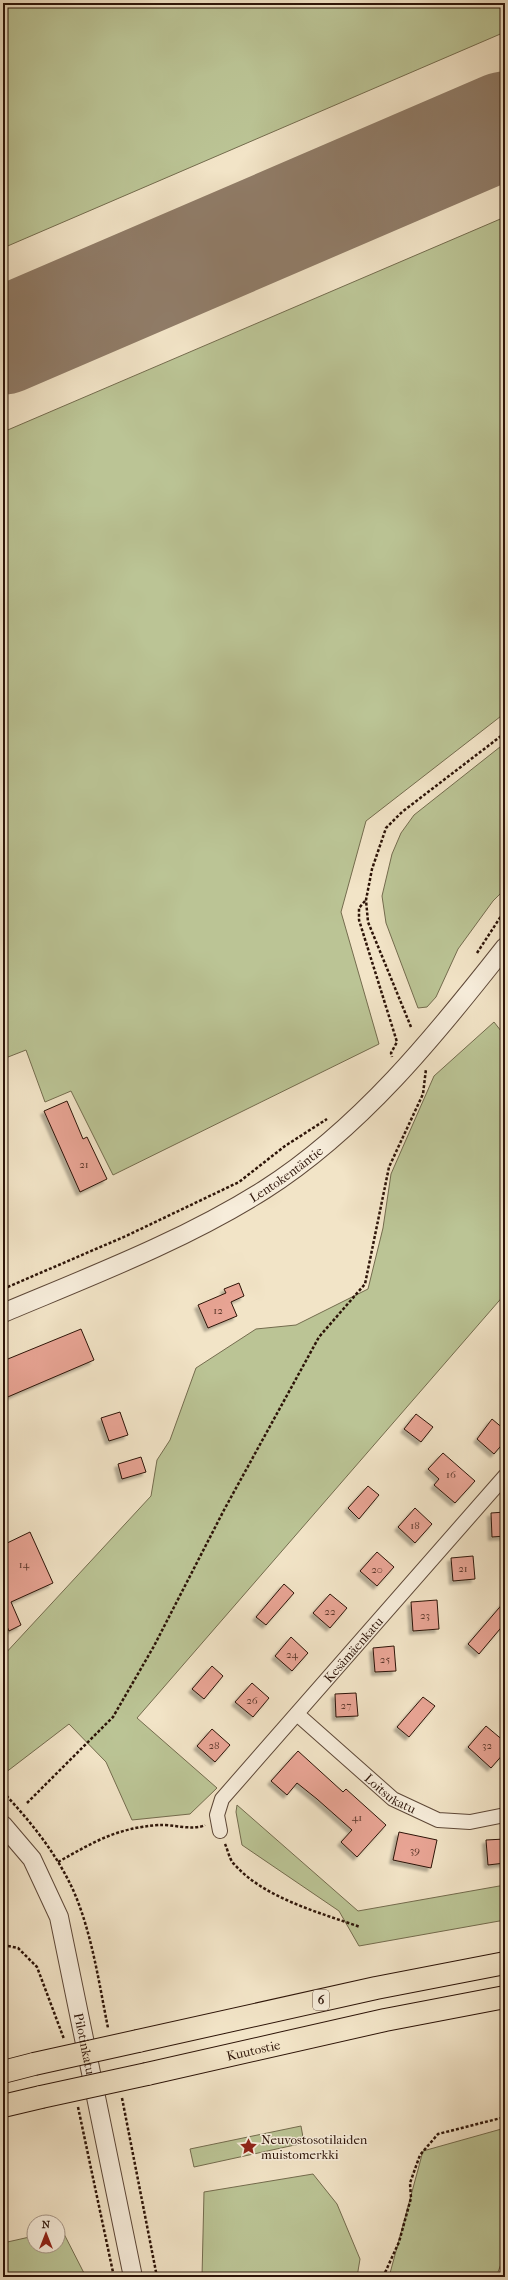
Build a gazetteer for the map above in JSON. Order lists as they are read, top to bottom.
{
  "streets": {
    "highway": ["6", "Kuutostie"],
    "street": [
      "Lentokentäntie",
      "Kesämäenkatu",
      "Loitsukatu",
      "Pilotinkatu"
    ]
  },
  "crossings": [
    ["Kesämäenkatu", "Loitsukatu"]
  ],
  "places": {
    "place": ["Neuvostosotilaiden muistomerkki"]
  },
  "house_numbers": [
    "21",
    "12",
    "16",
    "18",
    "14",
    "21",
    "20",
    "22",
    "23",
    "24",
    "25",
    "26",
    "27",
    "28",
    "32",
    "41",
    "39"
  ],
  "north": "top"
}
